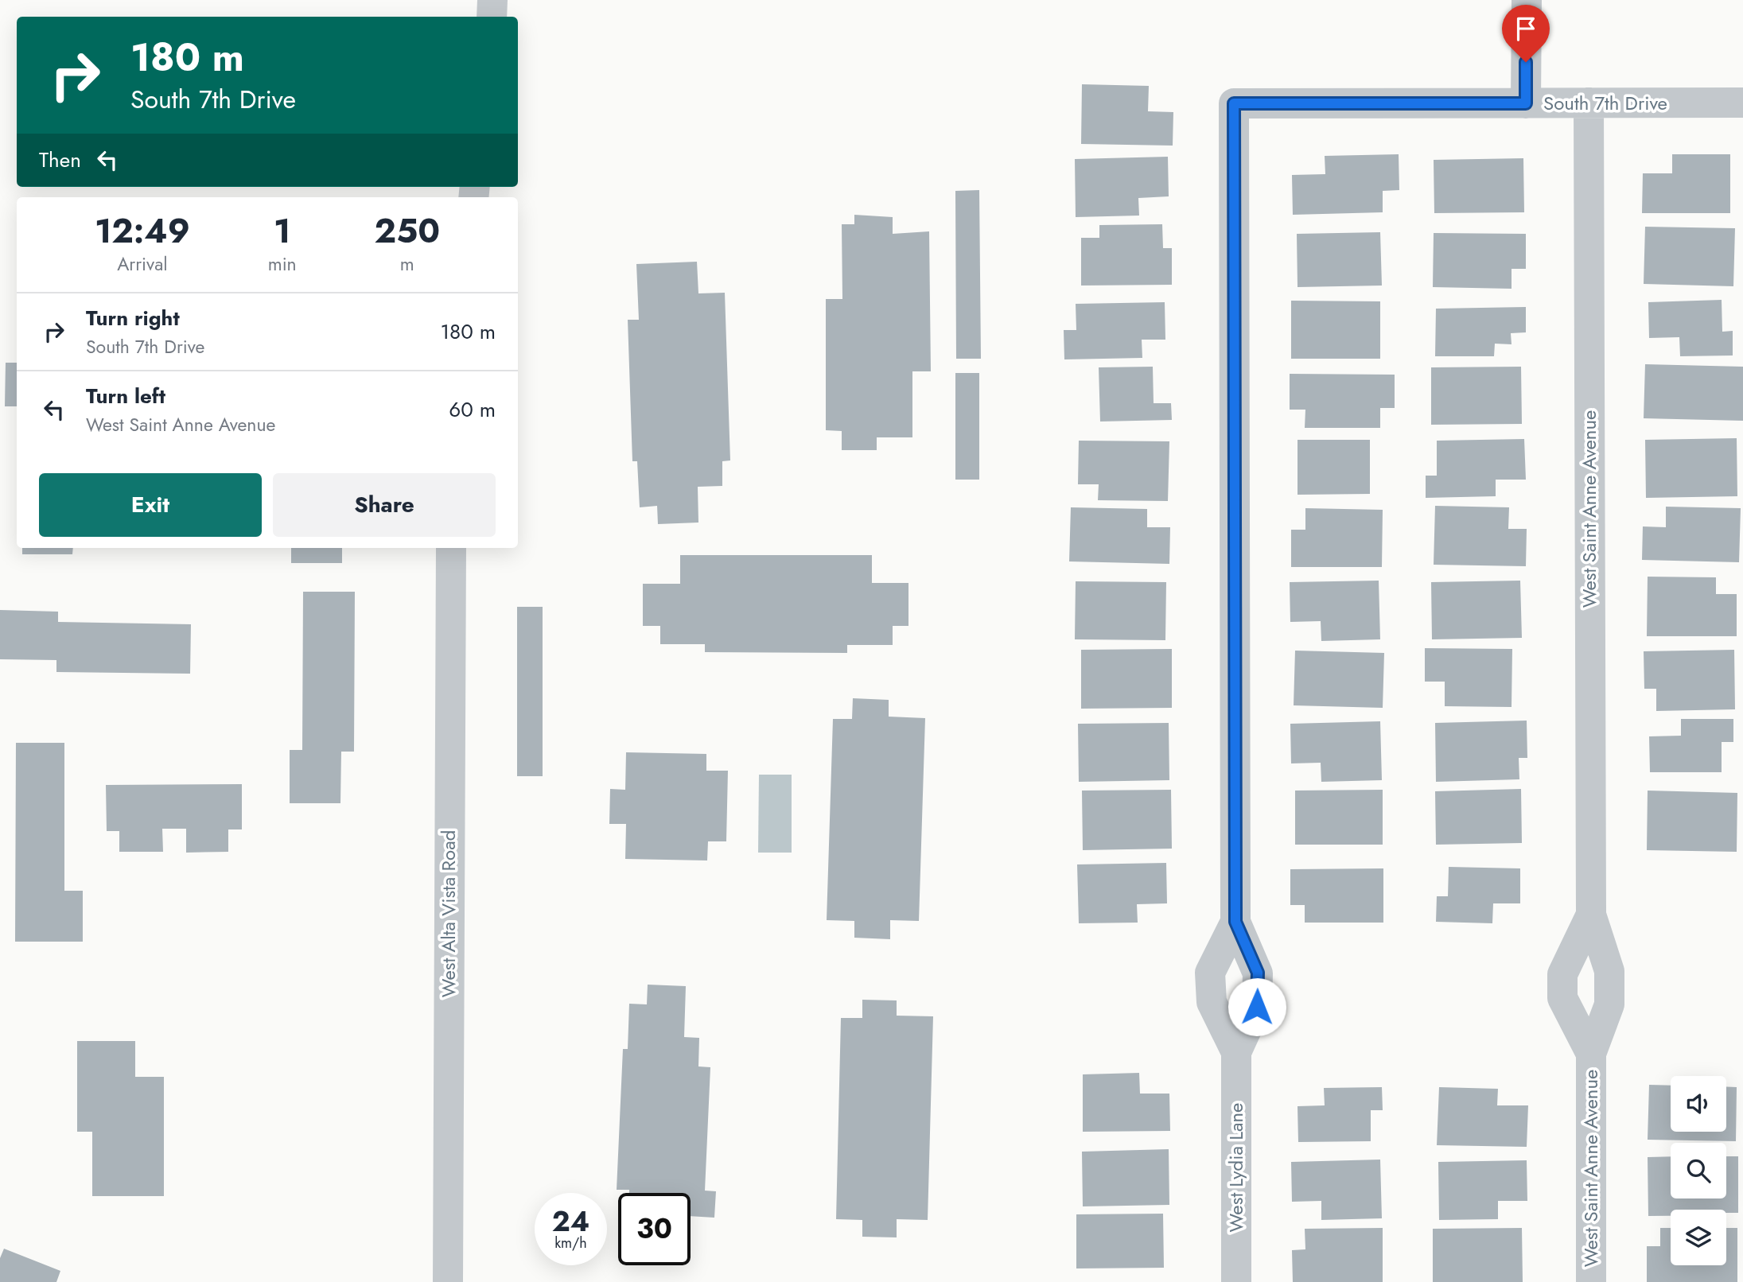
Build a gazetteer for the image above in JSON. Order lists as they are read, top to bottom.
{
  "streets": {
    "street": [
      "South 7th Drive",
      "West Saint Anne Avenue",
      "West Alta Vista Road",
      "West Lydia Lane"
    ]
  },
  "crossings": [
    ["South 7th Drive", "West Saint Anne Avenue"],
    ["South 7th Drive", "West Lydia Lane"]
  ],
  "page": {
    "turn": ["180 m", "South 7th Drive"],
    "then": "Then",
    "eta": [
      "12:49",
      "Arrival",
      "1",
      "min",
      "250",
      "m"
    ],
    "list": [
      {
        "name": "Turn right",
        "note": "South 7th Drive",
        "value": "180 m"
      },
      {
        "name": "Turn left",
        "note": "West Saint Anne Avenue",
        "value": "60 m"
      }
    ],
    "buttons": ["Exit", "Share"],
    "speed": "24 km/h",
    "limit": "30"
  }
}
